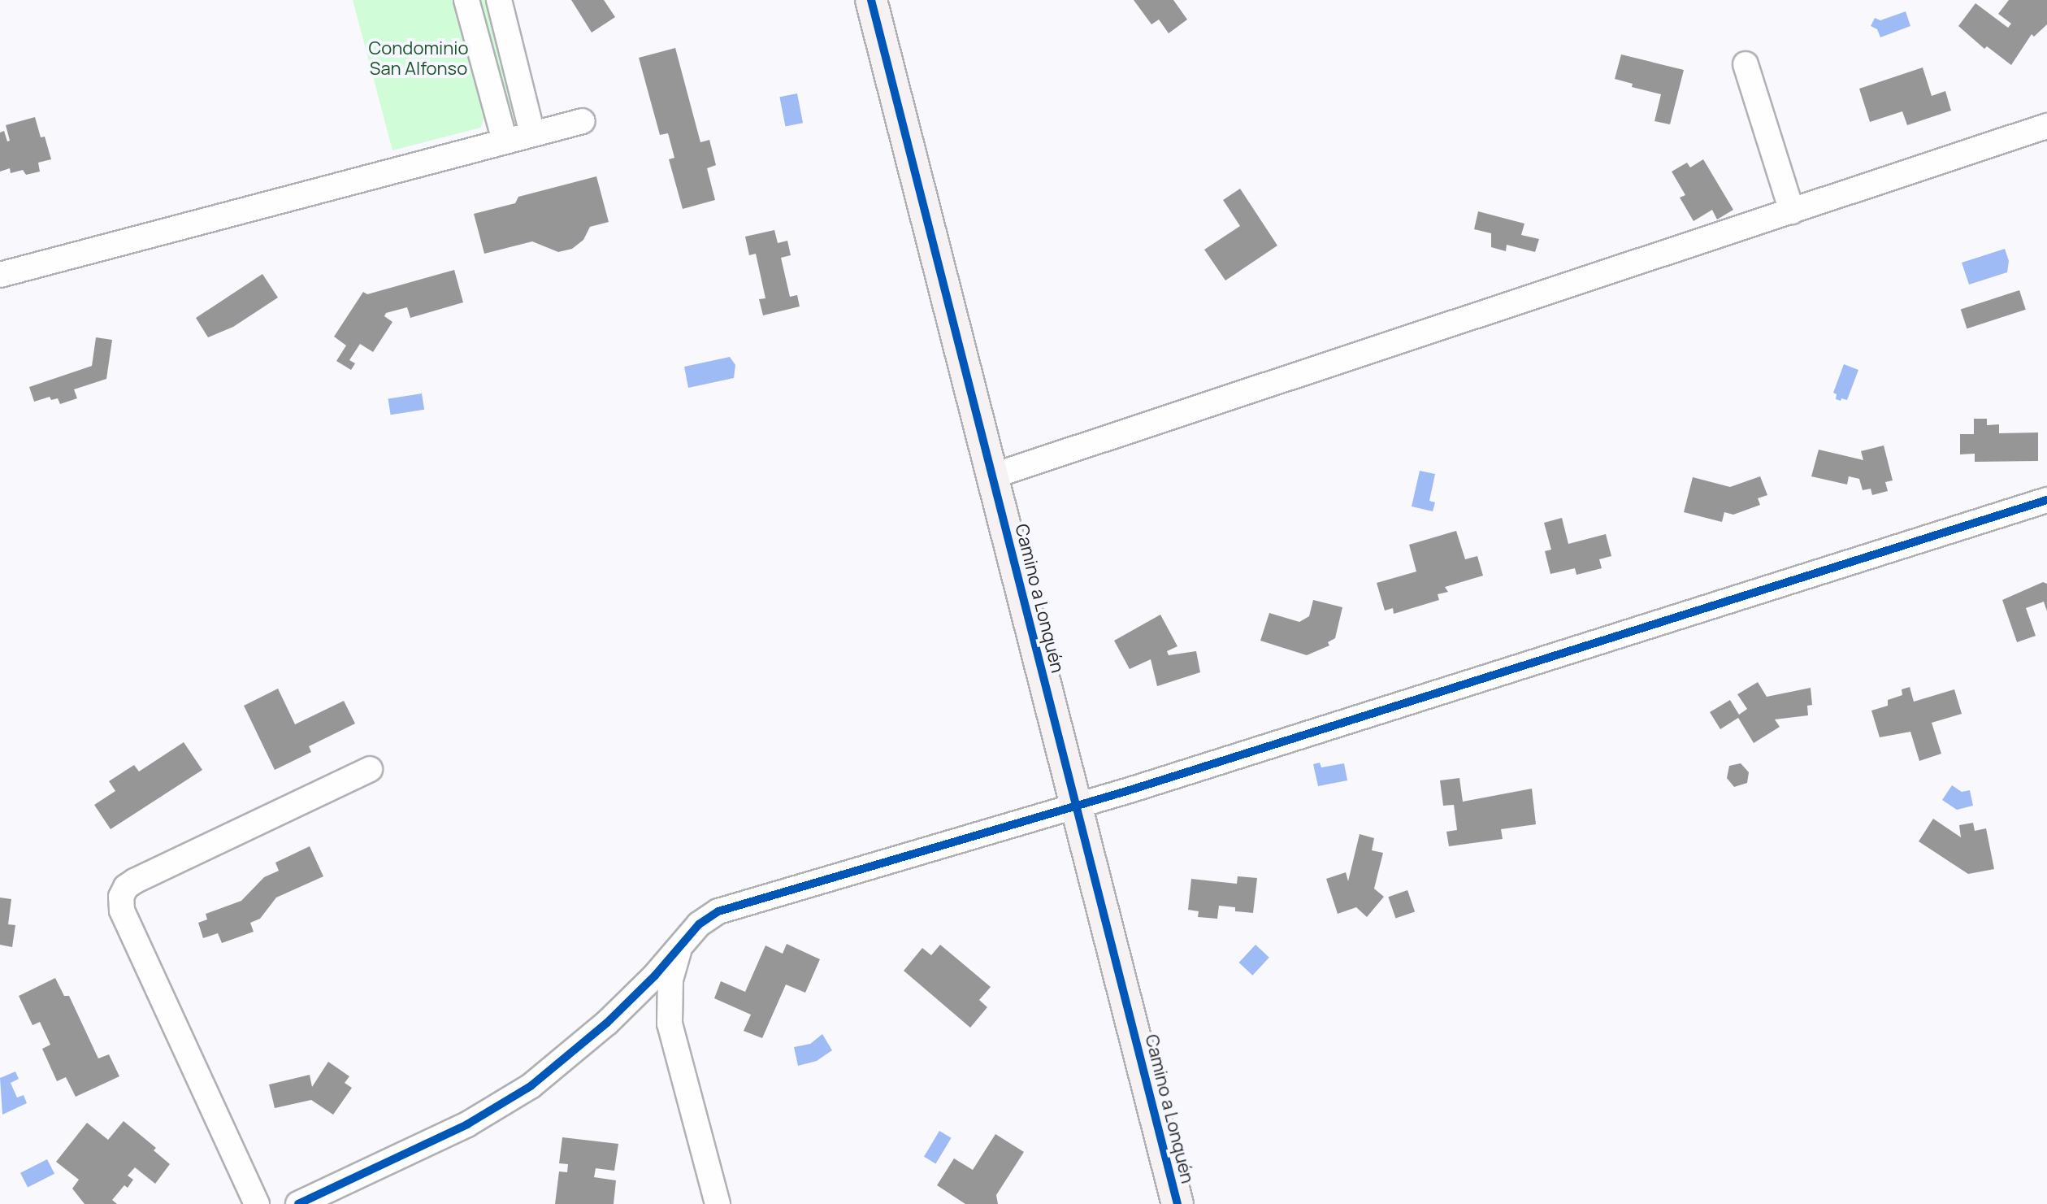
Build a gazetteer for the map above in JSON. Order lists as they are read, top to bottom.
{
  "streets": {
    "main road": ["Camino a Lonquén"]
  },
  "parks": ["Condominio San Alfonso"]
}
